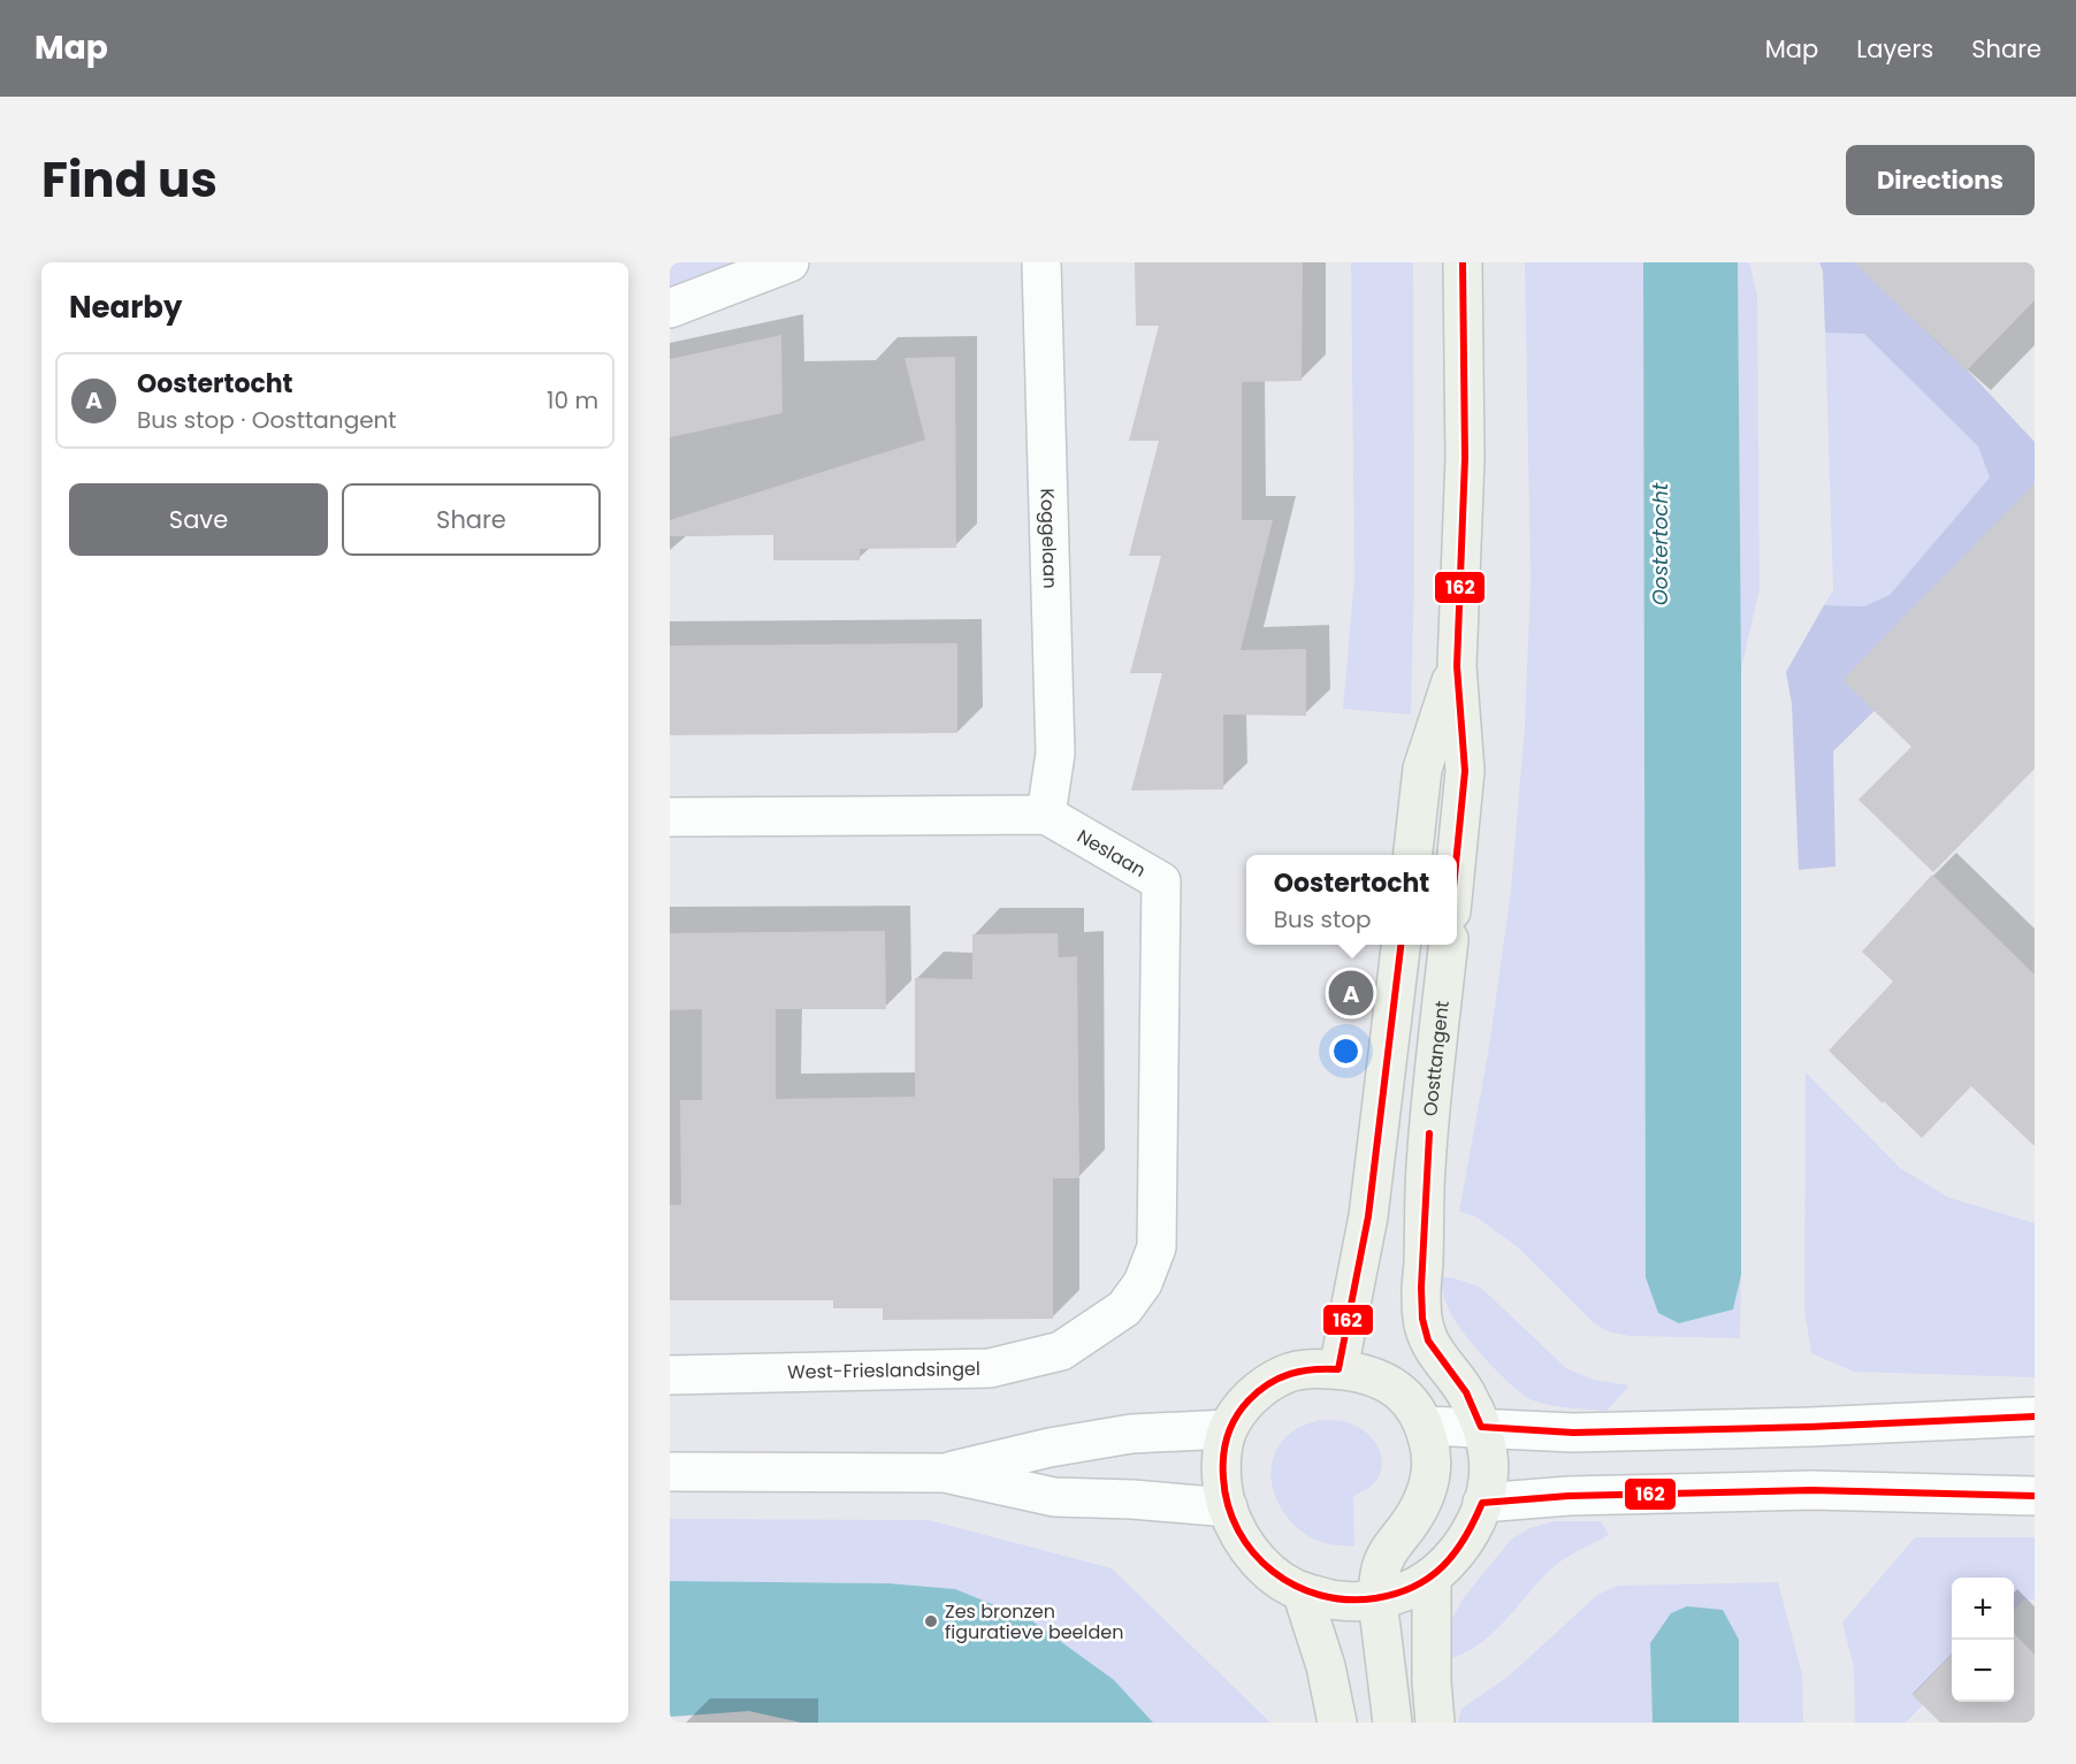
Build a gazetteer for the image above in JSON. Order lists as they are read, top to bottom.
{
  "streets": {
    "main road": ["Oosttangent"],
    "street": ["Koggelaan", "Neslaan", "West-Frieslandsingel"]
  },
  "crossings": [
    ["Koggelaan", "Neslaan"],
    ["Neslaan", "West-Frieslandsingel"]
  ],
  "water": ["Oostertocht"],
  "places": ["Zes bronzen figuratieve beelden"],
  "lines": ["transit line 162"],
  "page": {
    "header": "Map",
    "nav": ["Map", "Layers", "Share"],
    "title": "Find us",
    "buttons": [
      "Directions",
      ["Save", "Share"]
    ],
    "heading": "Nearby",
    "list": [
      {
        "mark": "A",
        "name": "Oostertocht",
        "note": "Bus stop · Oosttangent",
        "value": "10 m"
      }
    ],
    "popup": ["Oostertocht", "Bus stop"],
    "pins": "A",
    "map_buttons": ["+", "−"]
  }
}
